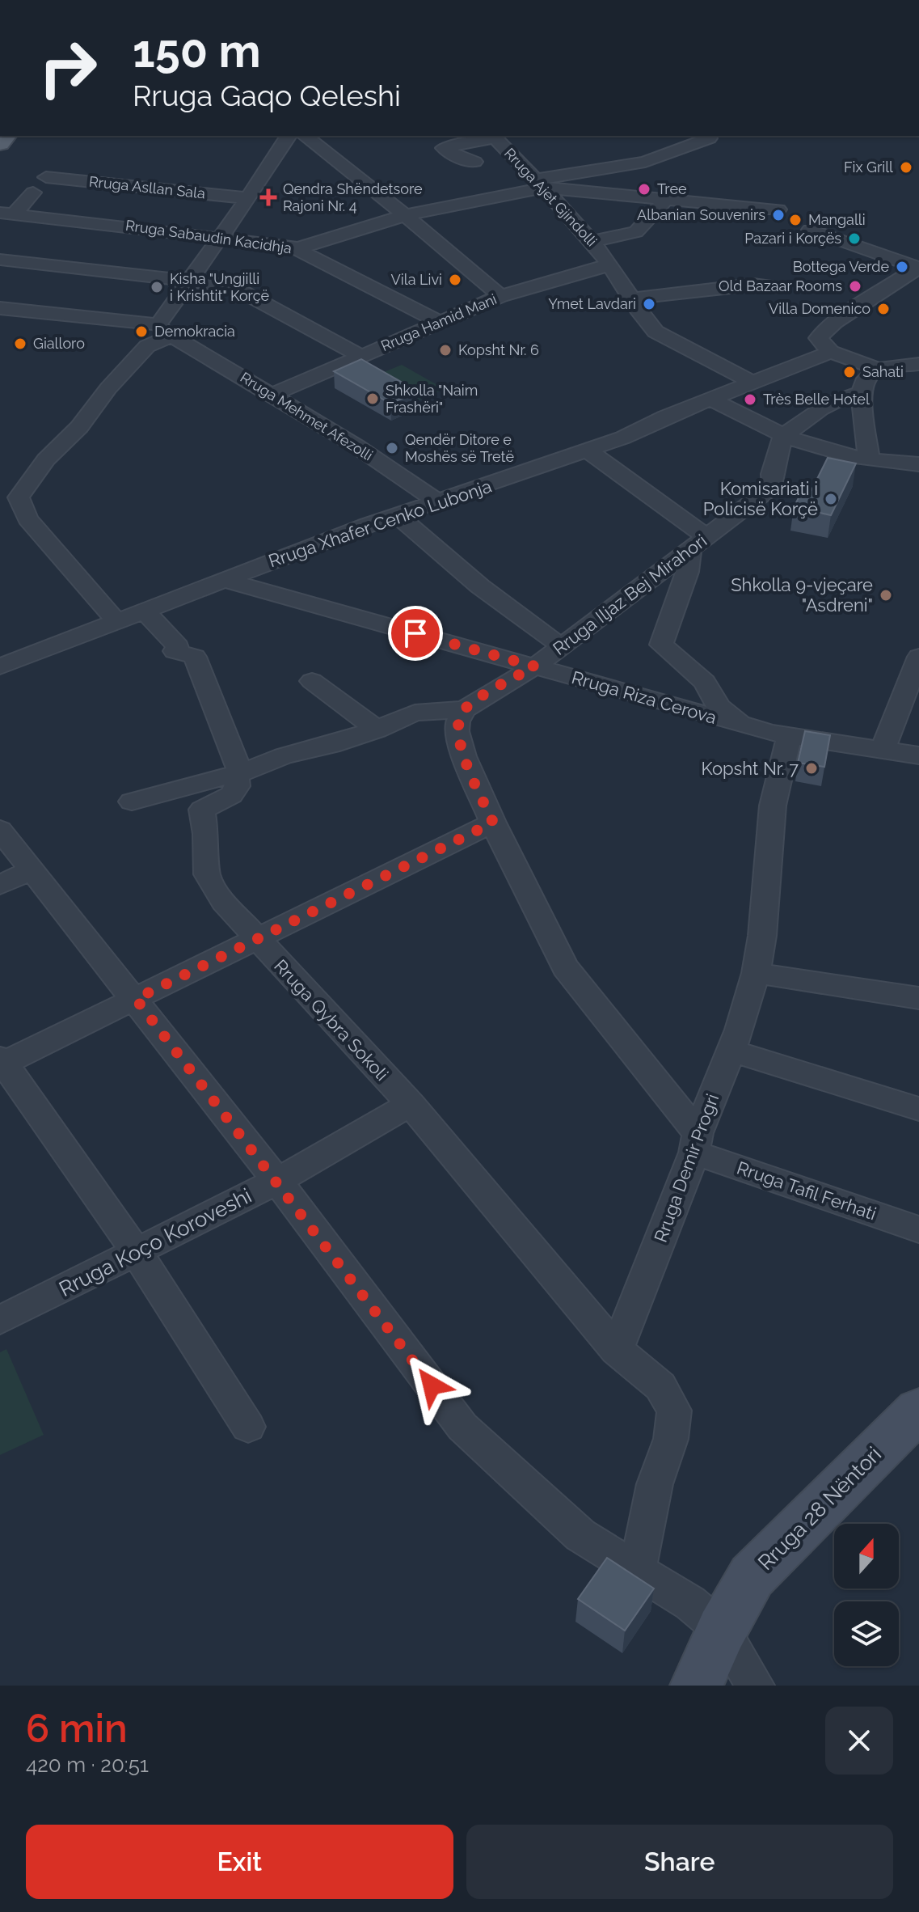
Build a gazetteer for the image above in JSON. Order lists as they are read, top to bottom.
{
  "streets": {
    "main road": ["Rruga 28 Nëntori"],
    "street": [
      "Rruga Asllan Sala",
      "Rruga Ajet Gjindolli",
      "Rruga Sabaudin Kacidhja",
      "Rruga Hamid Mani",
      "Rruga Mehmet Afezolli",
      "Rruga Xhafer Cenko Lubonja",
      "Rruga Iljaz Bej Mirahori",
      "Rruga Riza Cerova",
      "Rruga Qybra Sokoli",
      "Rruga Demir Progri",
      "Rruga Tafil Ferhati",
      "Rruga Koço Koroveshi"
    ]
  },
  "crossings": [
    ["Rruga Ajet Gjindolli", "Rruga Hamid Mani"],
    ["Rruga Ajet Gjindolli", "Rruga Xhafer Cenko Lubonja"],
    ["Rruga Sabaudin Kacidhja", "Rruga Hamid Mani"],
    ["Rruga Hamid Mani", "Rruga Mehmet Afezolli"],
    ["Rruga Mehmet Afezolli", "Rruga Xhafer Cenko Lubonja"],
    ["Rruga Xhafer Cenko Lubonja", "Rruga Riza Cerova"],
    ["Rruga Iljaz Bej Mirahori", "Rruga Riza Cerova"],
    ["Rruga Riza Cerova", "Rruga Demir Progri"],
    ["Rruga Qybra Sokoli", "Rruga Demir Progri"],
    ["Rruga Qybra Sokoli", "Rruga Koço Koroveshi"],
    ["Rruga Demir Progri", "Rruga Tafil Ferhati"]
  ],
  "places": {
    "other": [
      "Fix Grill",
      "Tree",
      "Albanian Souvenirs",
      "Mangalli",
      "Pazari i Korçës",
      "Bottega Verde",
      "Vila Livi",
      "Old Bazaar Rooms",
      "Kisha \"Ungjilli i Krishtit\" Korçë",
      "Ymet Lavdari",
      "Villa Domenico",
      "Demokracia",
      "Gialloro",
      "Kopsht Nr. 6",
      "Sahati",
      "Shkolla \"Naim Frashëri\"",
      "Très Belle Hotel",
      "Qendër Ditore e Moshës së Tretë",
      "Komisariati i Policisë Korçë",
      "Shkolla 9-vjeçare \"Asdreni\"",
      "Kopsht Nr. 7"
    ],
    "health": ["Qendra Shëndetsore Rajoni Nr. 4"]
  },
  "north": "top",
  "page": {
    "turn": ["150 m", "Rruga Gaqo Qeleshi"],
    "heading": ["6 min", "420 m · 20:51"],
    "buttons": ["Exit", "Share"]
  }
}
